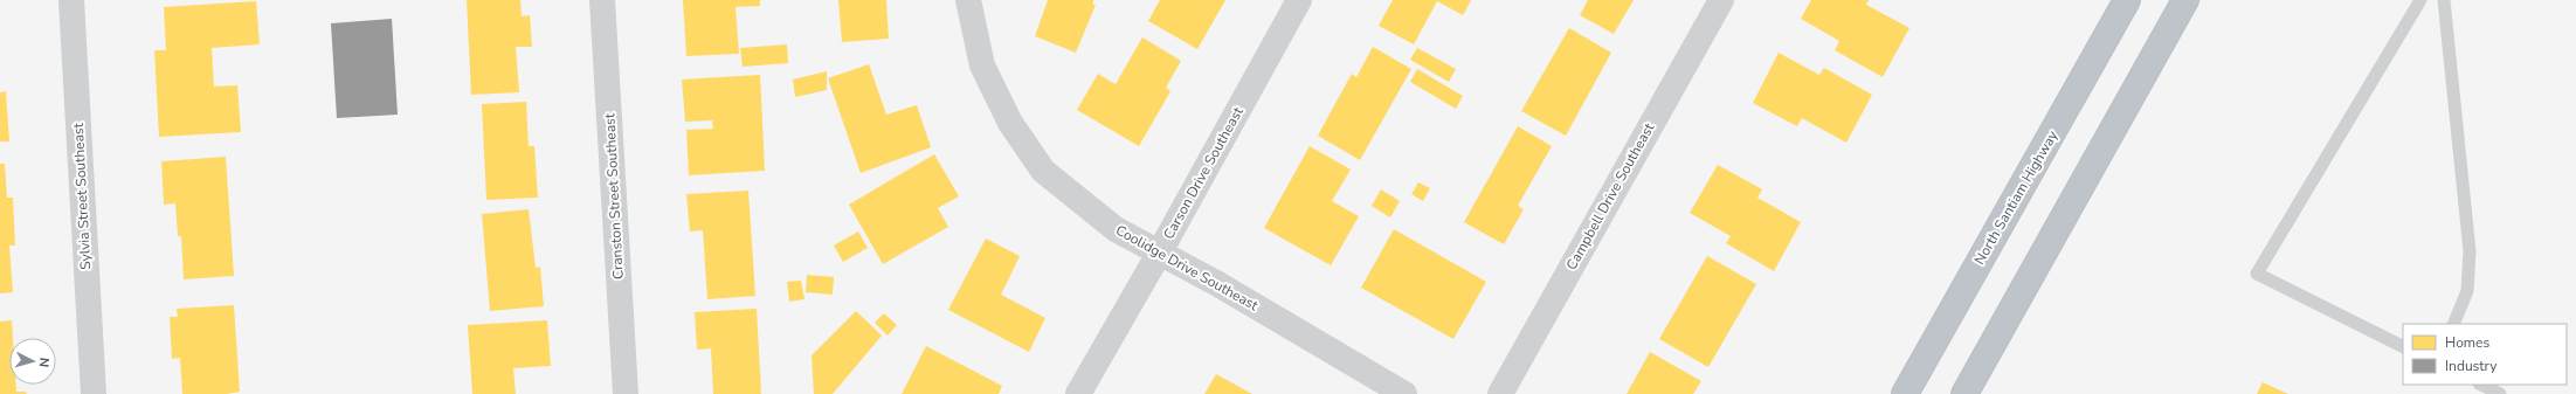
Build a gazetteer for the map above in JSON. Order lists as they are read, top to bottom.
{
  "streets": {
    "highway": ["North Santiam Highway"],
    "street": [
      "Carson Drive Southeast",
      "Sylvia Street Southeast",
      "Cranston Street Southeast",
      "Campbell Drive Southeast",
      "Coolidge Drive Southeast"
    ]
  },
  "crossings": [
    ["Carson Drive Southeast", "Coolidge Drive Southeast"]
  ],
  "legend": ["Homes", "Industry"],
  "north": "right"
}
